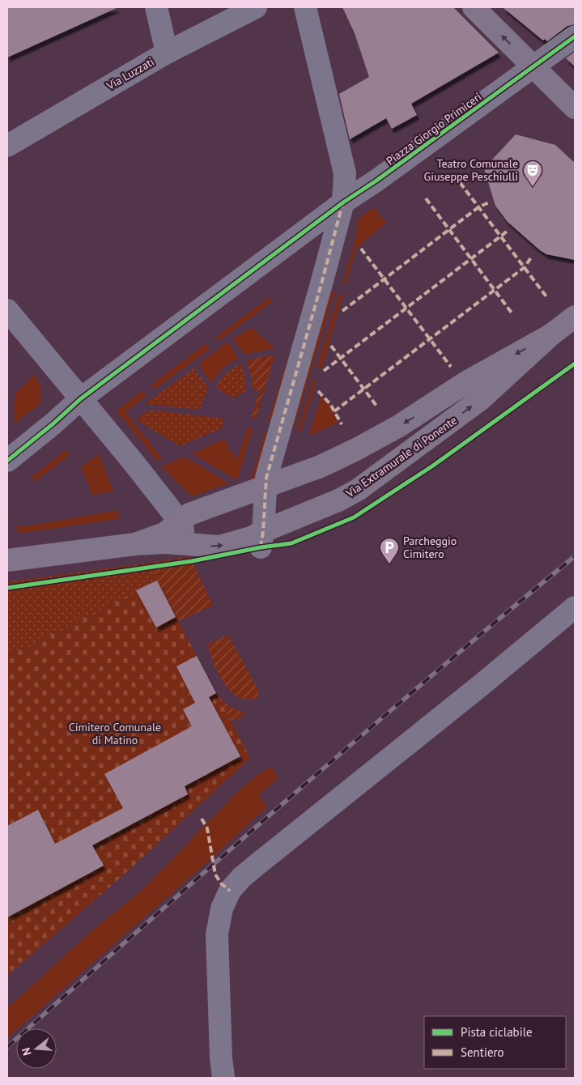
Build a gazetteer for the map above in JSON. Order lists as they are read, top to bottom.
{
  "streets": {
    "main road": ["Via Extramurale di Ponente"],
    "street": ["Via Luzzati", "Piazza Giorgio Primiceri"]
  },
  "parks": ["Cimitero Comunale di Matino"],
  "places": {
    "theatre": ["Teatro Comunale Giuseppe Peschiulli"],
    "parking": ["Parcheggio Cimitero"]
  },
  "legend": ["Pista ciclabile", "Sentiero"],
  "north": "left"
}
